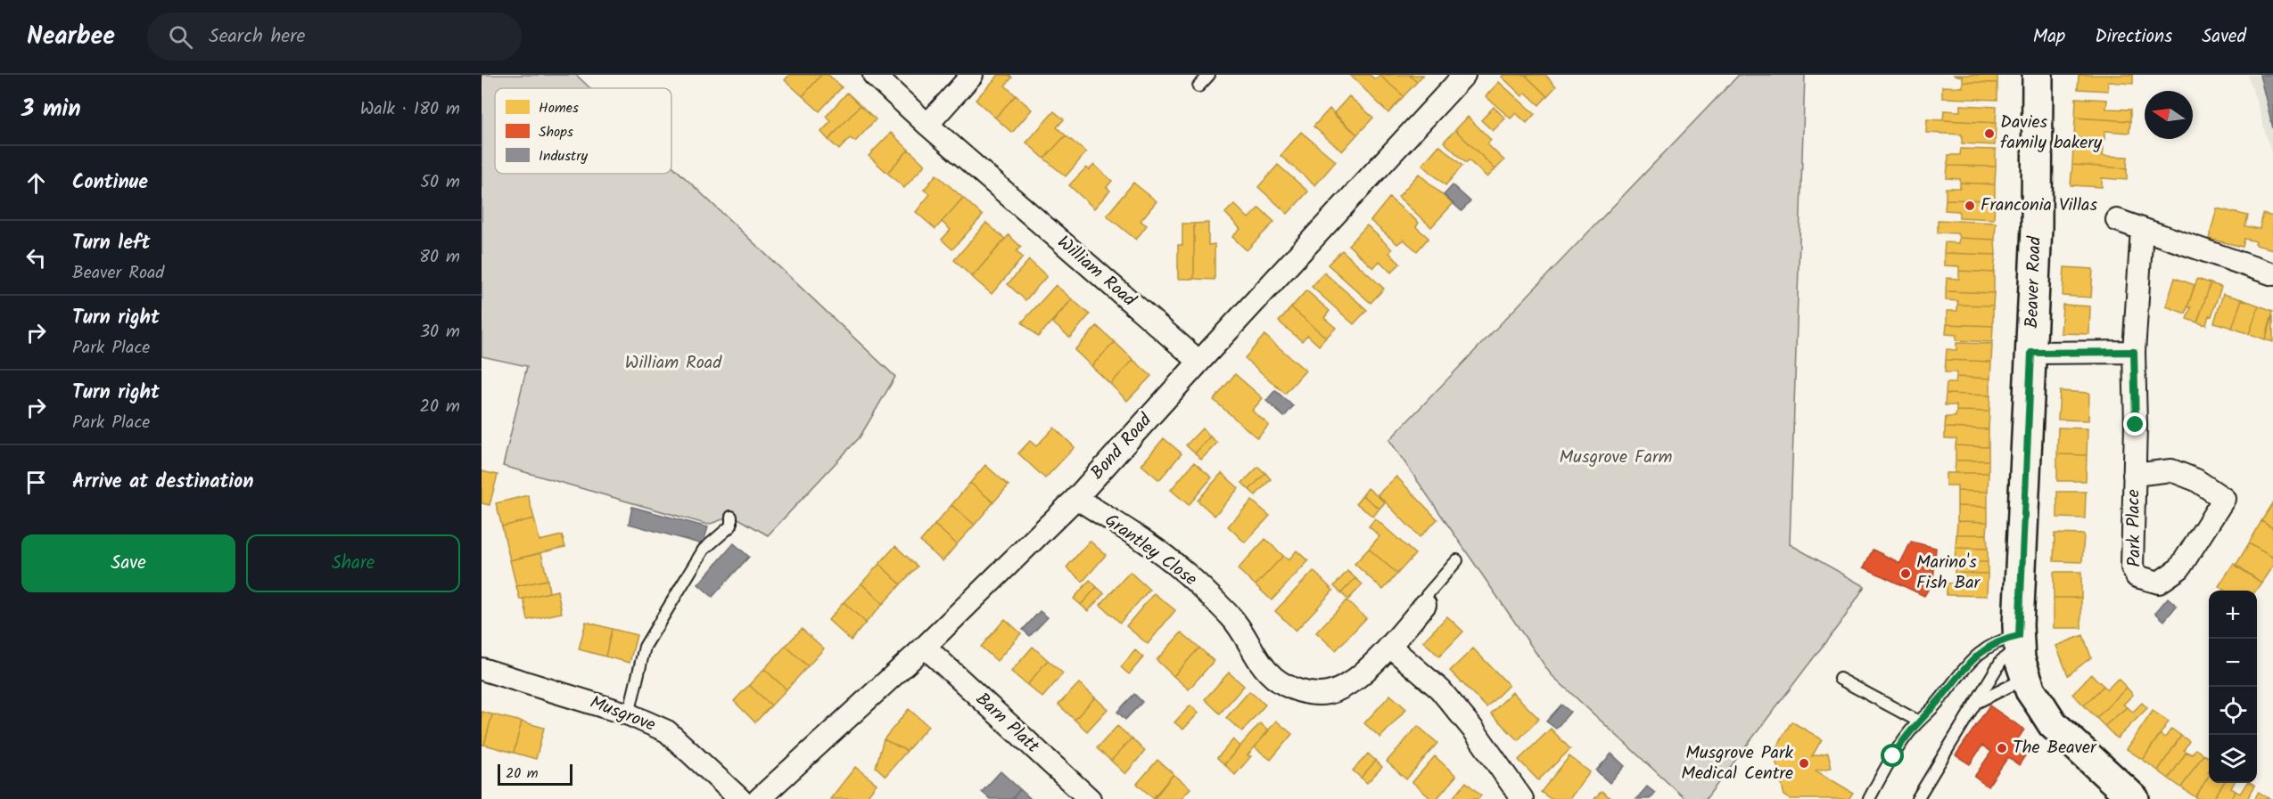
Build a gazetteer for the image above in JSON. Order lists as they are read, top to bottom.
{
  "streets": {
    "main road": ["Beaver Road"],
    "street": [
      "William Road",
      "Bond Road",
      "Park Place",
      "Grantley Close",
      "Musgrove",
      "Barn Platt"
    ]
  },
  "crossings": [
    ["William Road", "Bond Road"],
    ["Bond Road", "Grantley Close"],
    ["Bond Road", "Musgrove"],
    ["Bond Road", "Barn Platt"]
  ],
  "parks": ["William Road", "Musgrove Farm"],
  "places": [
    "Davies family bakery",
    "Franconia Villas",
    "Marino's Fish Bar",
    "The Beaver",
    "Musgrove Park Medical Centre"
  ],
  "legend": ["Homes", "Shops", "Industry"],
  "scale_bar": "20 m",
  "north": "left",
  "page": {
    "header": "Nearbee",
    "search": "Search here",
    "nav": ["Map", "Directions", "Saved"],
    "heading": ["3 min", "Walk · 180 m"],
    "list": [
      ["Continue", "50 m"],
      ["Turn left", "Beaver Road", "80 m"],
      ["Turn right", "Park Place", "30 m"],
      ["Turn right", "Park Place", "20 m"],
      "Arrive at destination"
    ],
    "buttons": ["Save", "Share"],
    "map_buttons": ["+", "−"],
    "scale": "20 m"
  }
}
